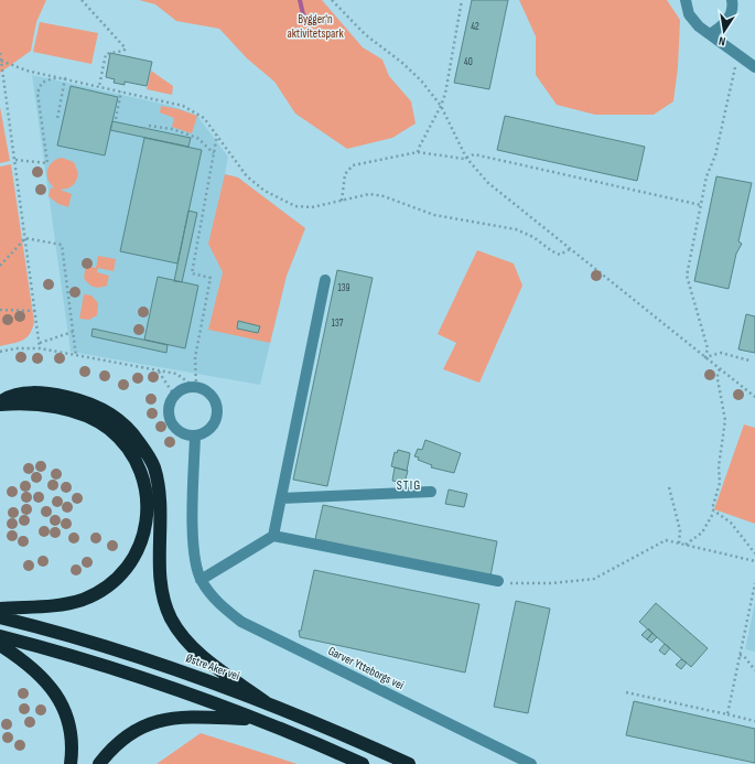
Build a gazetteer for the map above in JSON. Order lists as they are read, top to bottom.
{
  "streets": {
    "highway": ["Østre Aker vei"],
    "street": ["Garver Ytteborgs vei"]
  },
  "districts": ["STIG"],
  "parks": ["Bygger'n aktivitetspark"],
  "house_numbers": [
    "42",
    "40",
    "139",
    "137"
  ],
  "north": "bottom"
}
